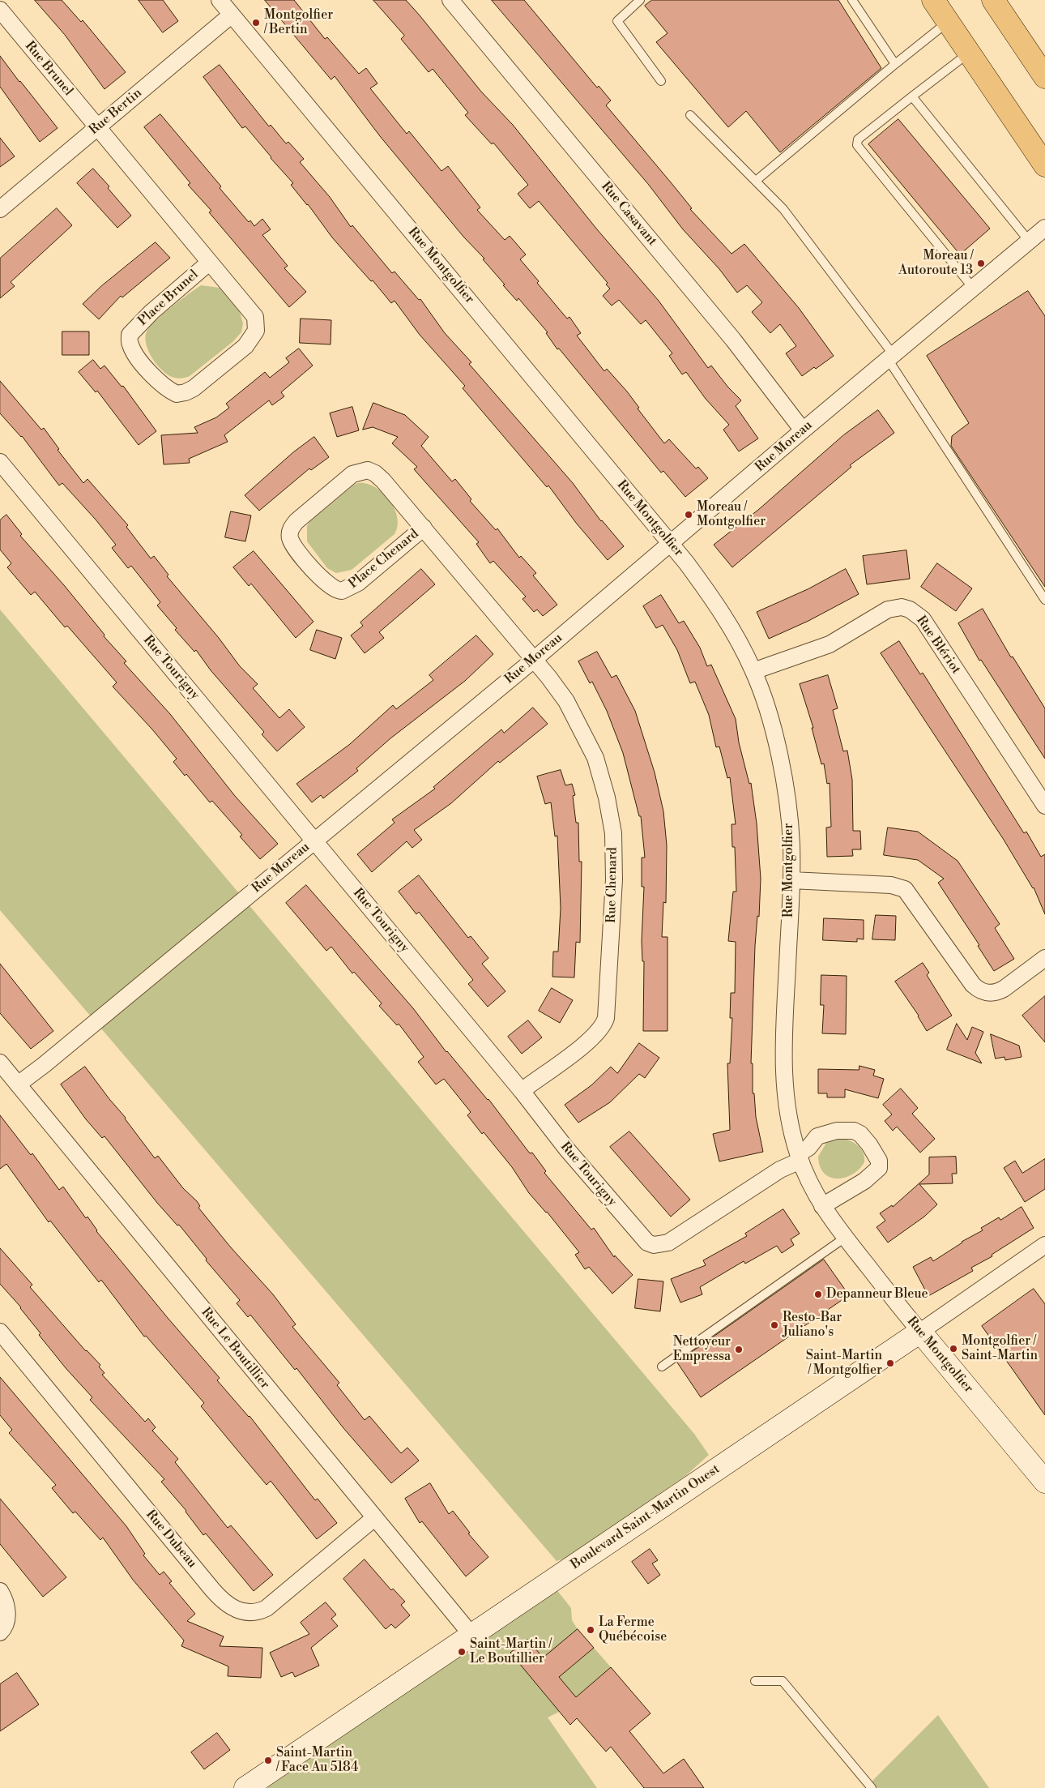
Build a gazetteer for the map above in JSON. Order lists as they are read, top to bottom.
{
  "streets": {
    "main road": ["Rue Montgolfier", "Boulevard Saint-Martin Ouest"],
    "street": [
      "Rue Brunel",
      "Rue Bertin",
      "Rue Casavant",
      "Place Brunel",
      "Rue Moreau",
      "Place Chenard",
      "Rue Blériot",
      "Rue Tourigny",
      "Rue Chenard",
      "Rue Le Boutillier",
      "Rue Dubeau"
    ]
  },
  "crossings": [
    ["Rue Brunel", "Rue Bertin"],
    ["Rue Brunel", "Place Brunel"],
    ["Rue Bertin", "Rue Montgolfier"],
    ["Rue Bertin", "Place Brunel"],
    ["Rue Casavant", "Rue Moreau"],
    ["Rue Montgolfier", "Rue Moreau"],
    ["Rue Montgolfier", "Rue Blériot"],
    ["Rue Montgolfier", "Rue Tourigny"],
    ["Rue Montgolfier", "Boulevard Saint-Martin Ouest"],
    ["Rue Moreau", "Place Chenard"],
    ["Rue Moreau", "Rue Tourigny"],
    ["Rue Moreau", "Rue Chenard"],
    ["Rue Moreau", "Rue Le Boutillier"],
    ["Place Chenard", "Rue Chenard"],
    ["Rue Tourigny", "Rue Chenard"],
    ["Rue Le Boutillier", "Boulevard Saint-Martin Ouest"],
    ["Rue Le Boutillier", "Rue Dubeau"]
  ],
  "places": [
    "Montgolfier / Bertin",
    "Moreau / Autoroute 13",
    "Moreau / Montgolfier",
    "Depanneur Bleue",
    "Resto-Bar Juliano's",
    "Montgolfier / Saint-Martin",
    "Nettoyeur Empressa",
    "Saint-Martin / Montgolfier",
    "La Ferme Québécoise",
    "Saint-Martin / Le Boutillier",
    "Saint-Martin / Face Au 5184"
  ]
}
